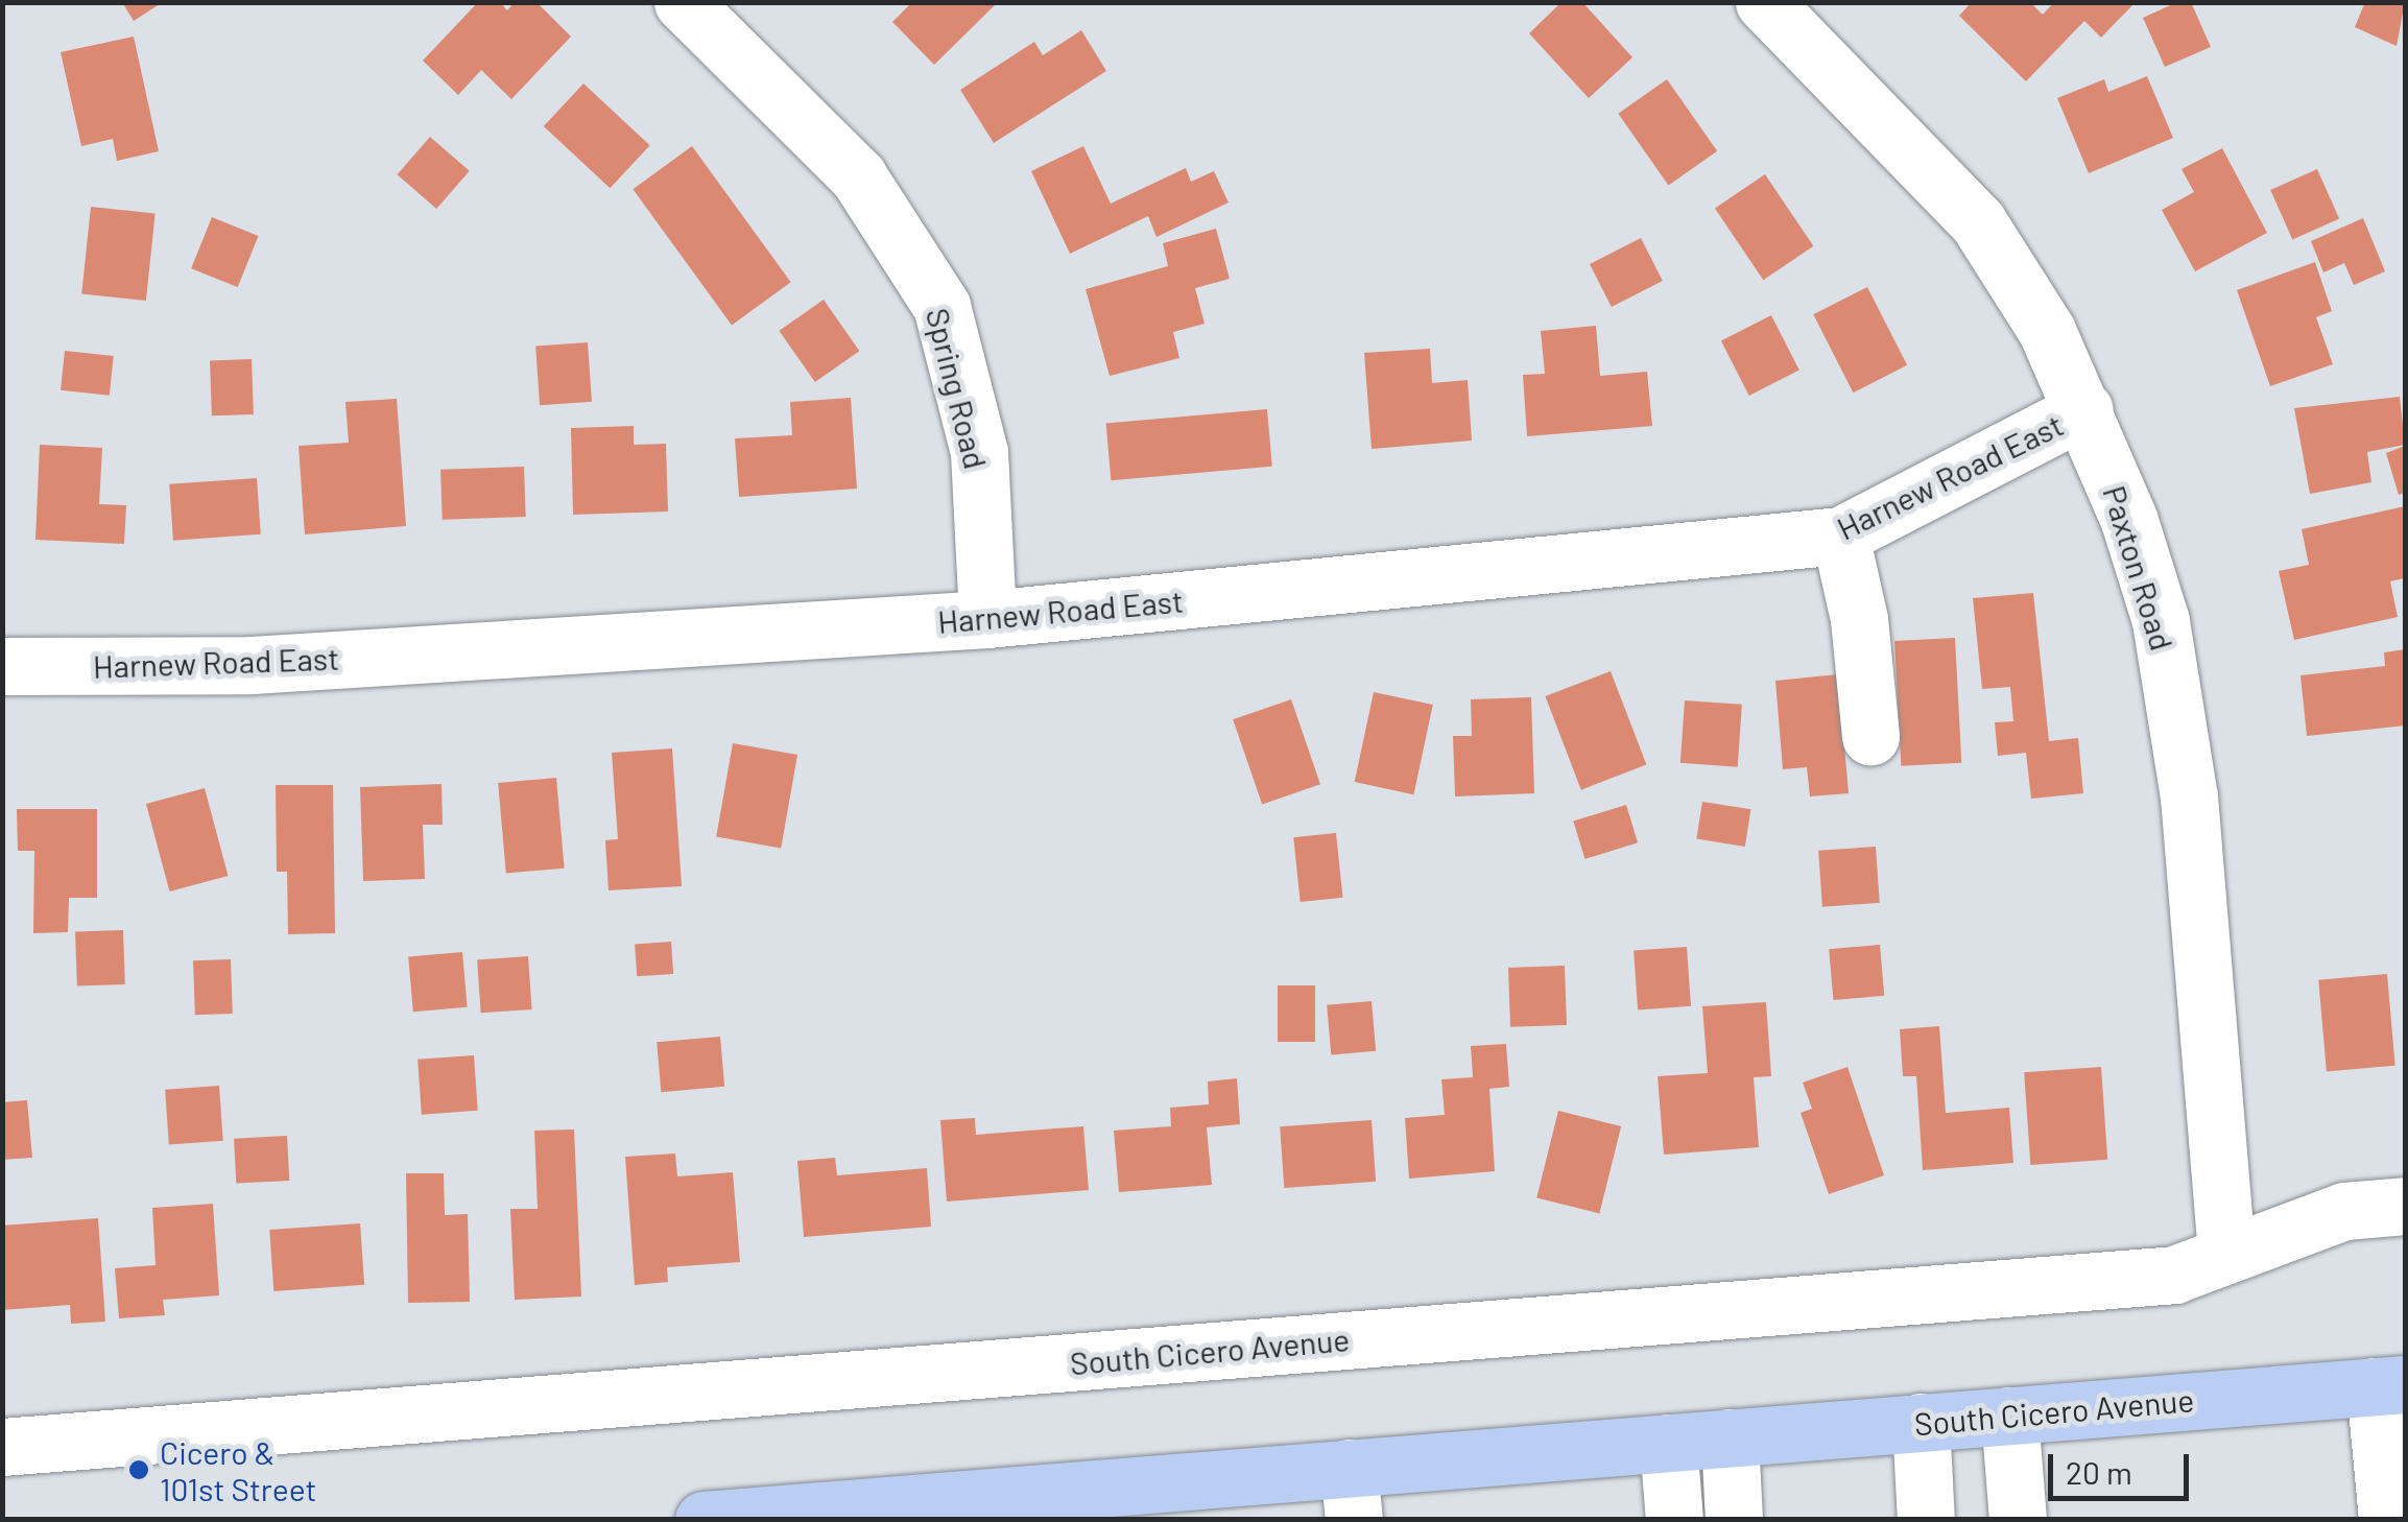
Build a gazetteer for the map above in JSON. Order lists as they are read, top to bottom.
{
  "streets": {
    "main road": ["South Cicero Avenue"],
    "street": ["Spring Road", "Harnew Road East", "Paxton Road"]
  },
  "crossings": [
    ["Spring Road", "Harnew Road East"],
    ["Harnew Road East", "Paxton Road"],
    ["Paxton Road", "South Cicero Avenue"]
  ],
  "places": ["Cicero & 101st Street"],
  "scale_bar": "20 m"
}
